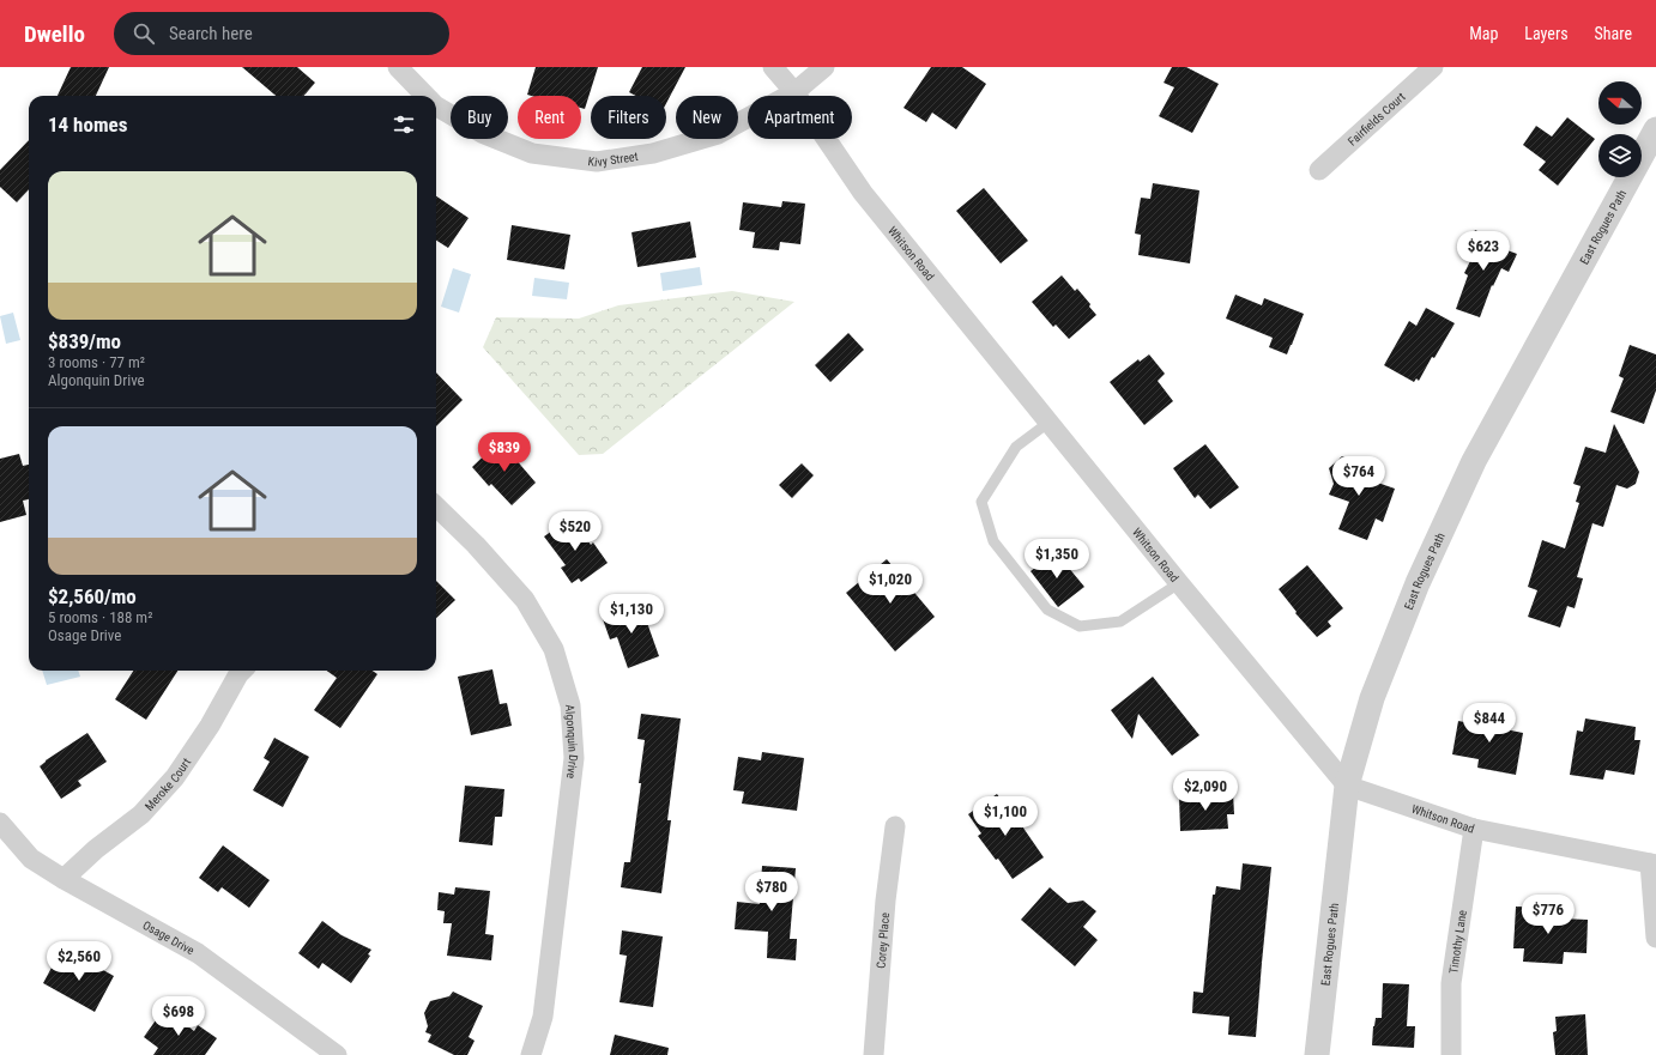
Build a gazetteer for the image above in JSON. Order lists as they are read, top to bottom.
{
  "streets": {
    "street": [
      "Fairfields Court",
      "Kivy Street",
      "East Rogues Path",
      "Whitson Road",
      "Algonquin Drive",
      "Meroke Court",
      "Osage Drive",
      "Corey Place",
      "Timothy Lane"
    ]
  },
  "crossings": [
    ["Kivy Street", "Whitson Road"],
    ["East Rogues Path", "Whitson Road"],
    ["Whitson Road", "Timothy Lane"],
    ["Meroke Court", "Osage Drive"]
  ],
  "north": "left",
  "page": {
    "header": "Dwello",
    "search": "Search here",
    "nav": ["Map", "Layers", "Share"],
    "chip": [
      "Buy",
      "Rent",
      "Filters",
      "New",
      "Apartment"
    ],
    "heading": "14 homes",
    "list": [
      {
        "name": "$839/mo",
        "note": "3 rooms · 77 m² · Algonquin Drive"
      },
      {
        "name": "$2,560/mo",
        "note": "5 rooms · 188 m² · Osage Drive"
      }
    ],
    "price": [
      "$623",
      "$839",
      "$764",
      "$520",
      "$1,350",
      "$1,020",
      "$1,130",
      "$844",
      "$2,090",
      "$1,100",
      "$780",
      "$776",
      "$2,560",
      "$698"
    ]
  }
}
